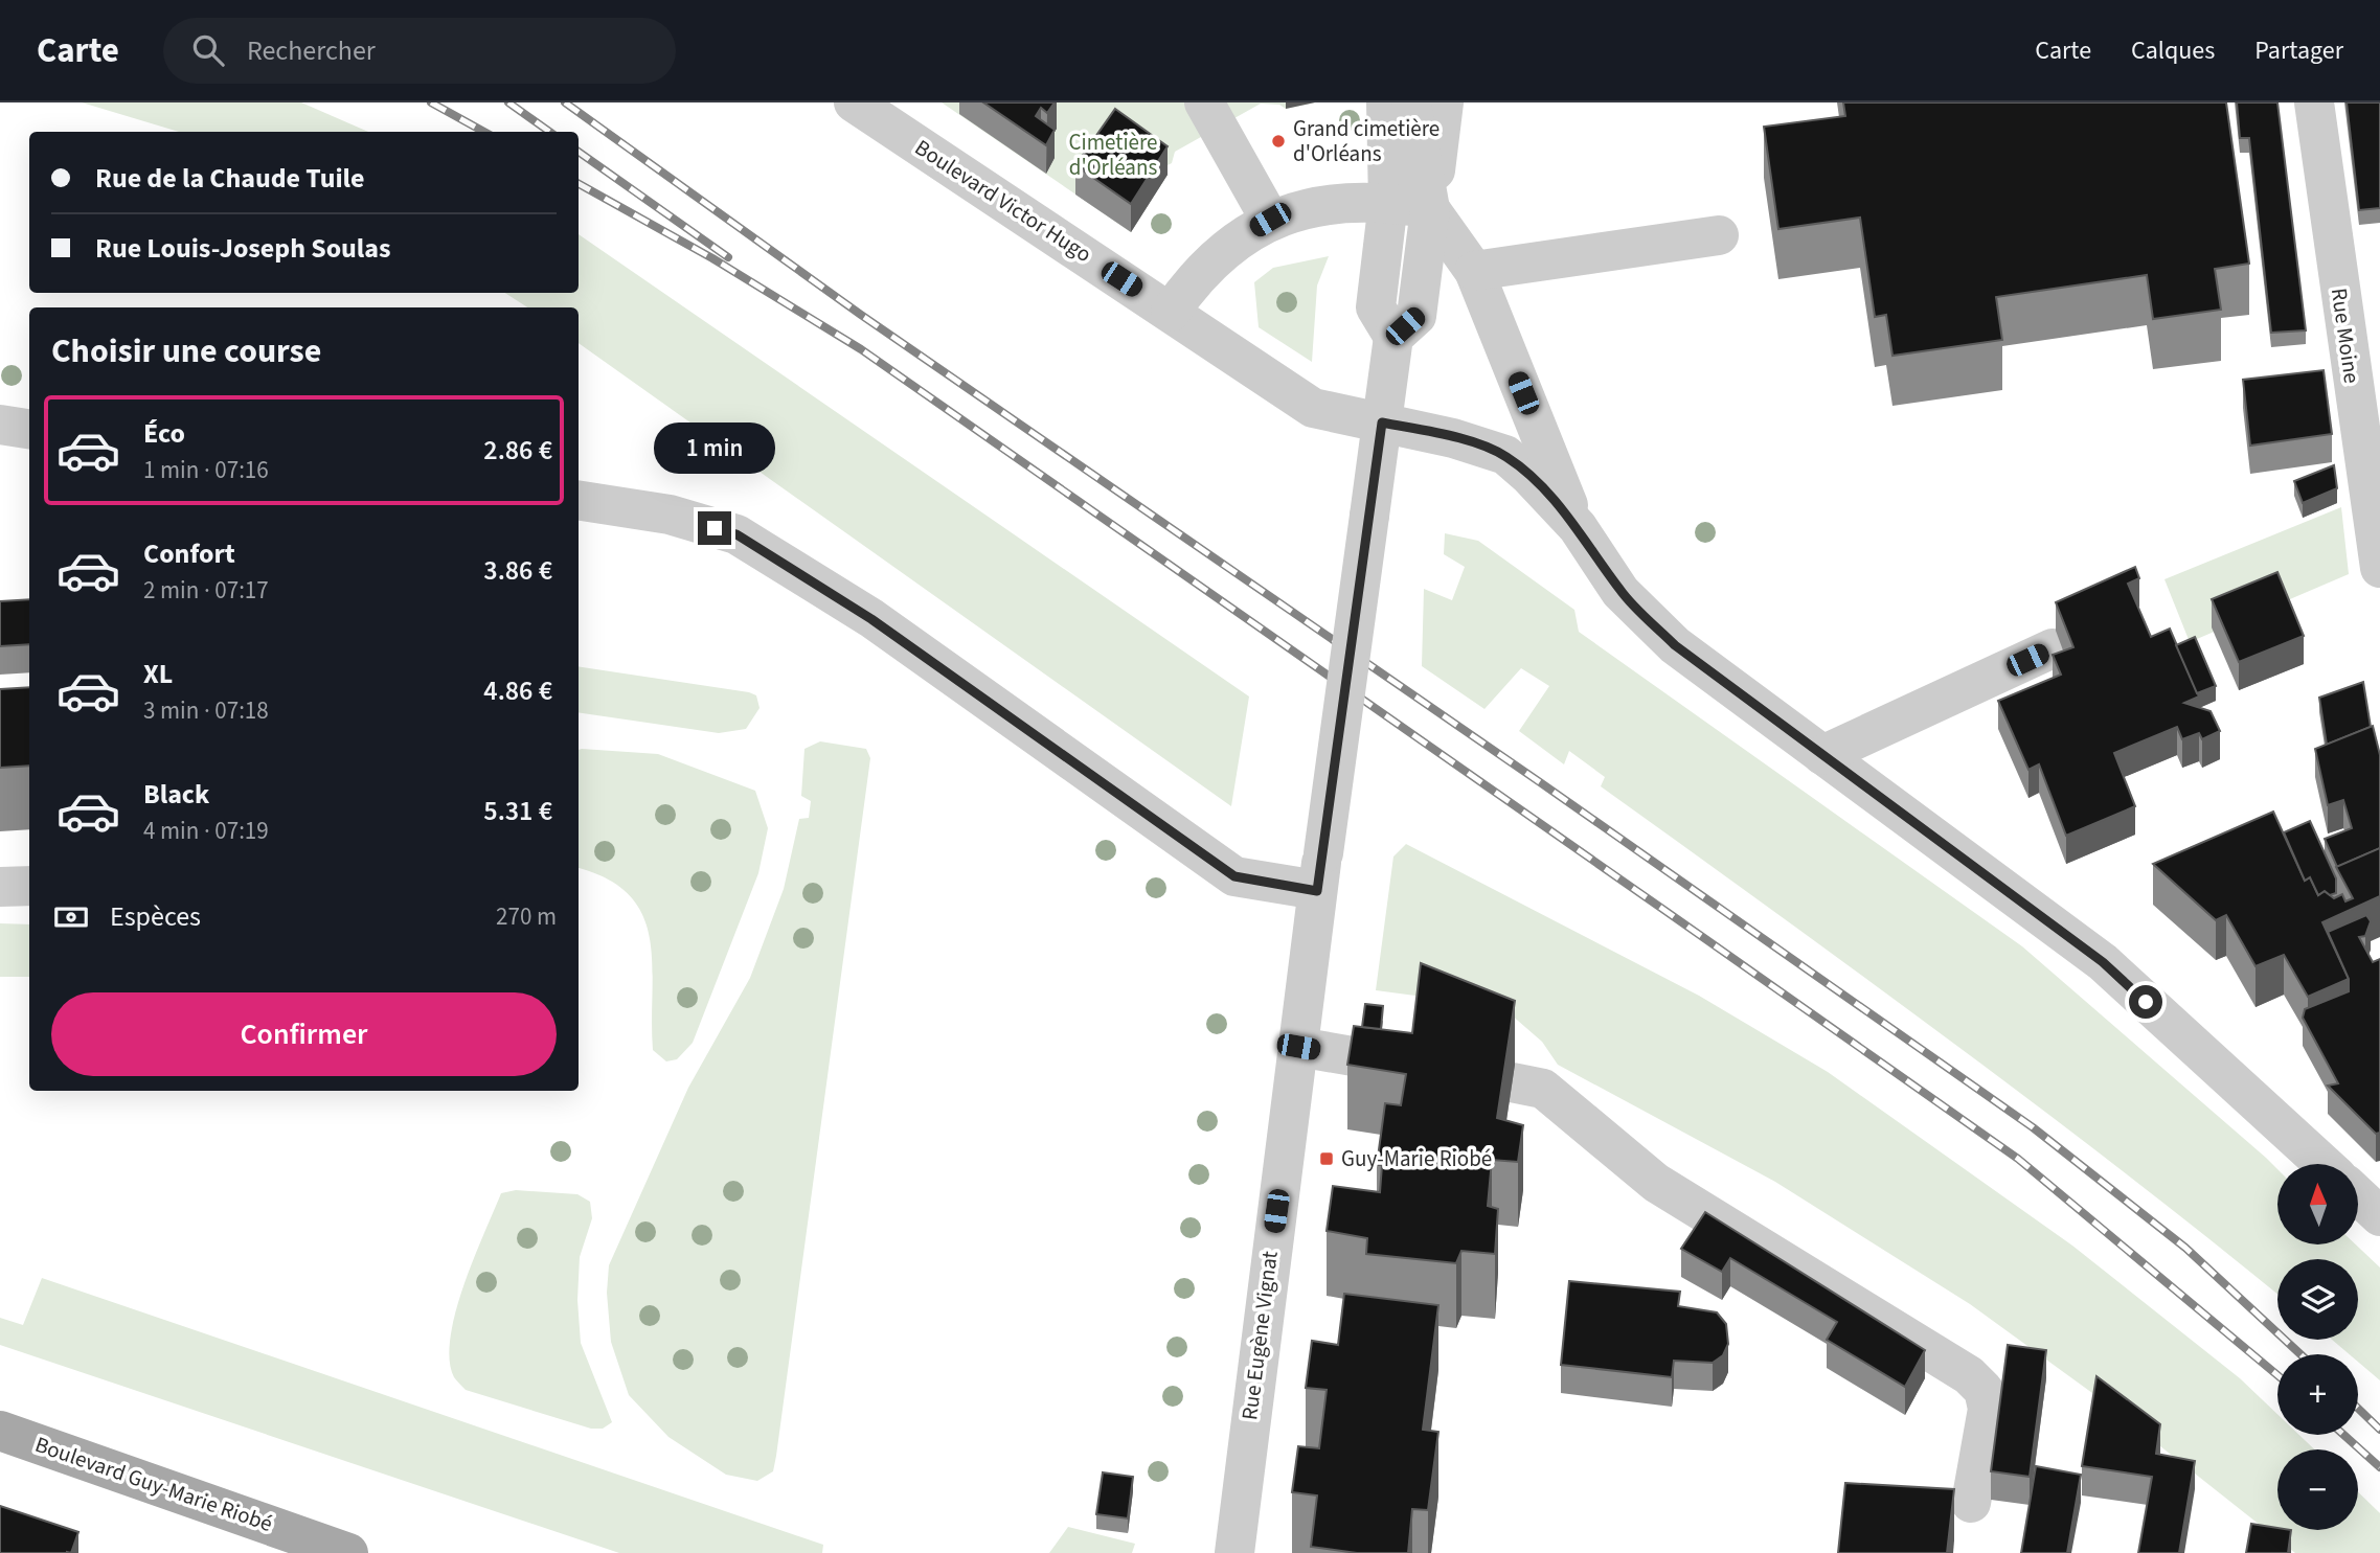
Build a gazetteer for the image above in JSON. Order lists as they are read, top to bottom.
{
  "streets": {
    "main road": ["Boulevard Guy-Marie Riobé"],
    "street": ["Boulevard Victor Hugo", "Rue Moine", "Rue Eugène Vignat"]
  },
  "crossings": [
    ["Boulevard Victor Hugo", "Rue Eugène Vignat"]
  ],
  "parks": ["Cimetière d'Orléans"],
  "places": {
    "other": ["Grand cimetière d'Orléans"],
    "transit": ["Guy-Marie Riobé"]
  },
  "north": "top",
  "page": {
    "header": "Carte",
    "search": "Rechercher",
    "nav": ["Carte", "Calques", "Partager"],
    "banner": ["Rue de la Chaude Tuile", "Rue Louis-Joseph Soulas"],
    "heading": "Choisir une course",
    "list": [
      {
        "name": "Éco",
        "note": "1 min · 07:16",
        "value": "2.86 €"
      },
      {
        "name": "Confort",
        "note": "2 min · 07:17",
        "value": "3.86 €"
      },
      {
        "name": "XL",
        "note": "3 min · 07:18",
        "value": "4.86 €"
      },
      {
        "name": "Black",
        "note": "4 min · 07:19",
        "value": "5.31 €"
      }
    ],
    "bubble": "1 min",
    "pay": ["Espèces", "270 m"],
    "buttons": "Confirmer",
    "map_buttons": ["+", "−"]
  }
}
